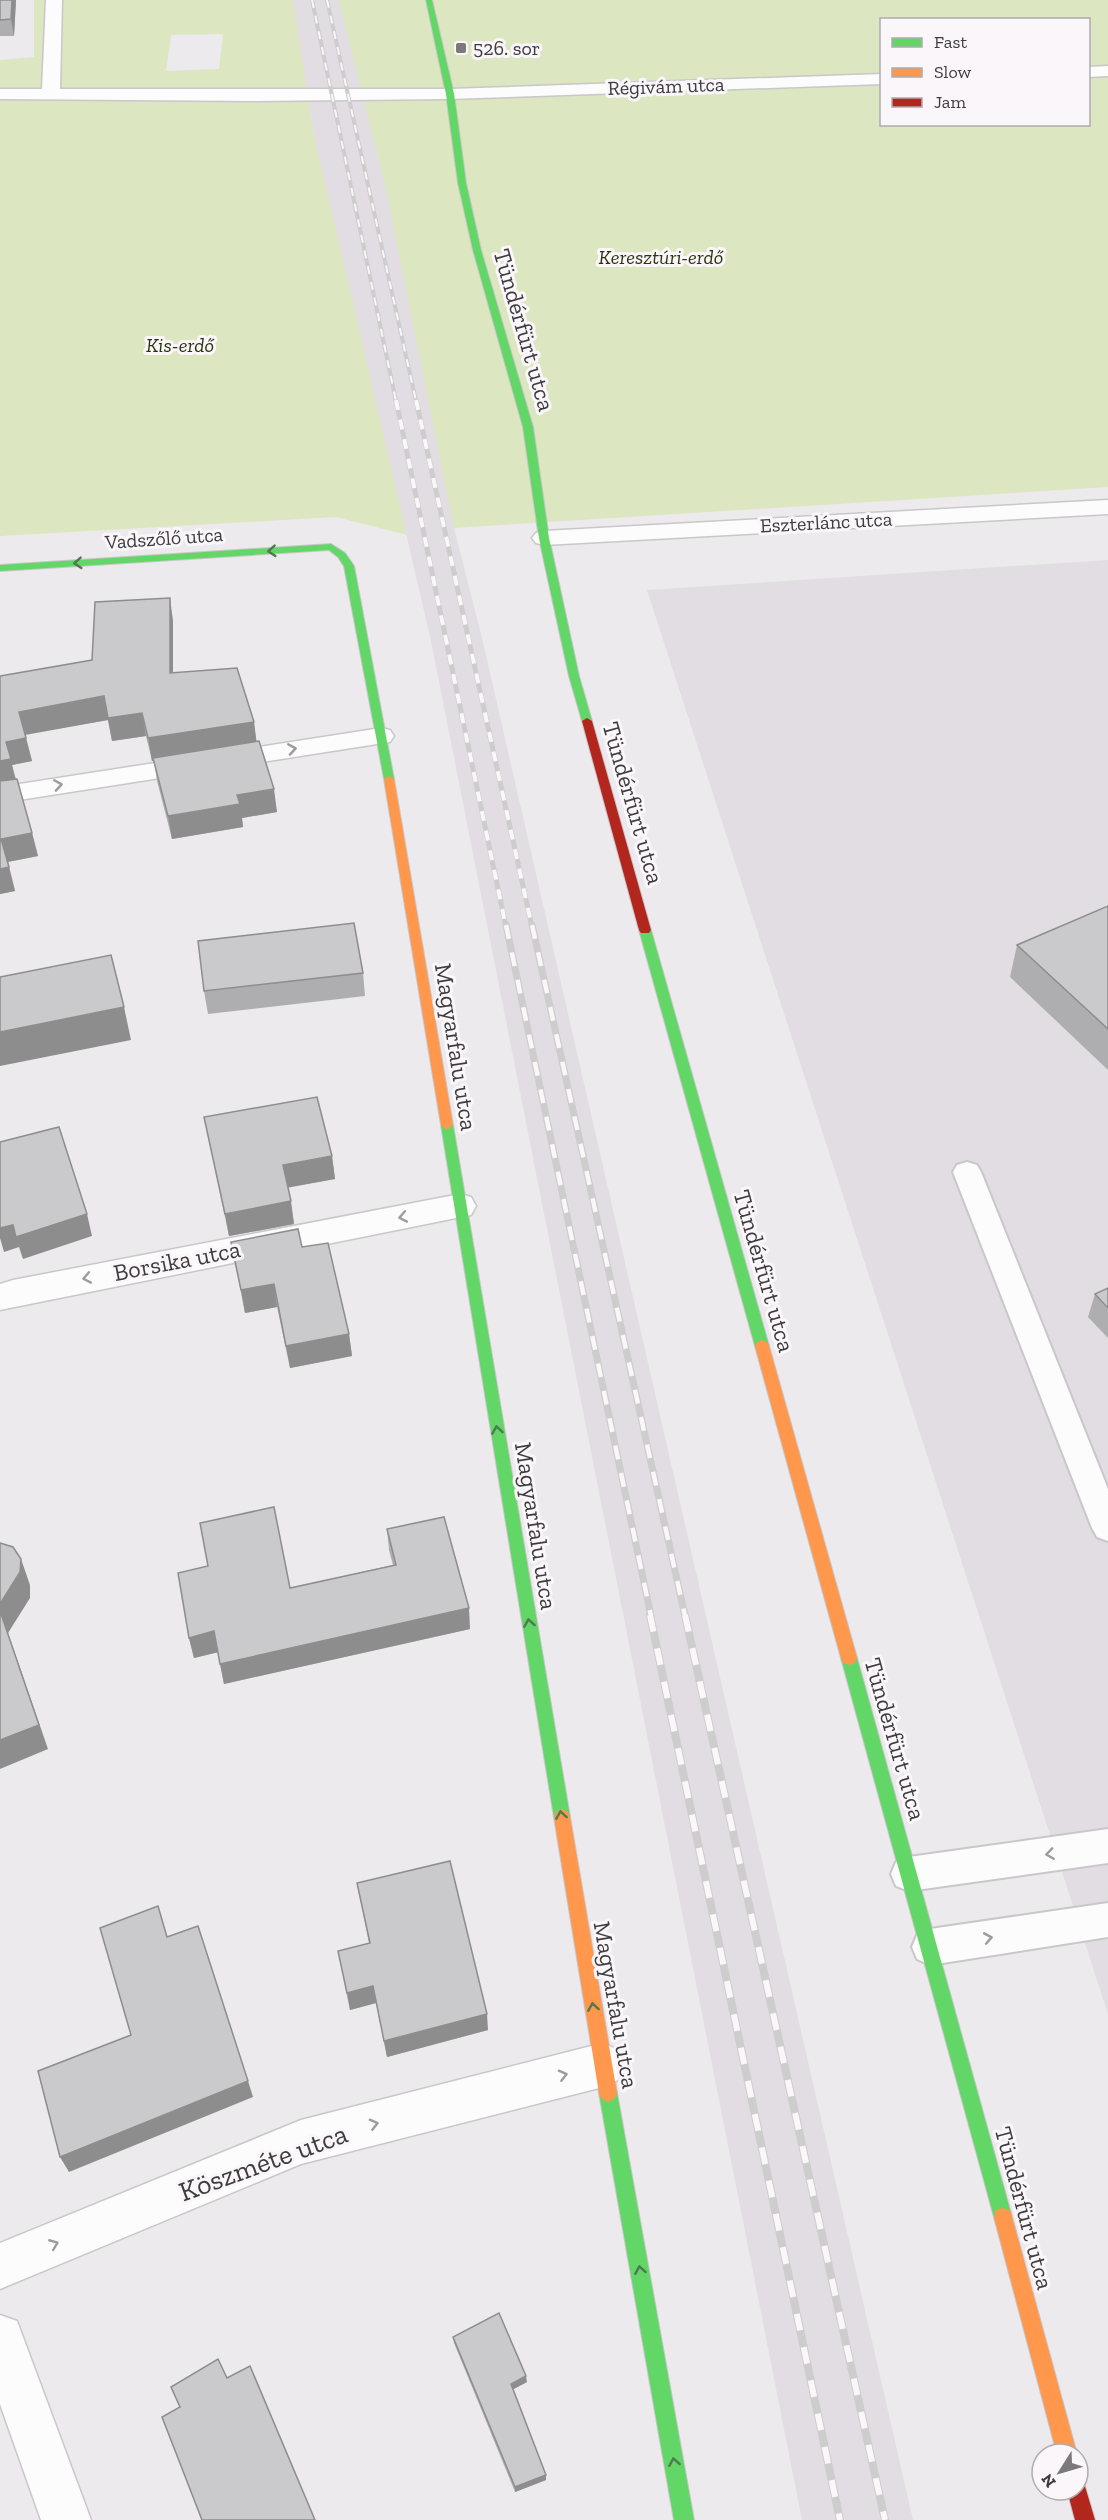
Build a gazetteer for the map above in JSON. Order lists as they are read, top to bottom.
{
  "streets": {
    "street": [
      "Régivám utca",
      "Tündérfürt utca",
      "Eszterlánc utca",
      "Vadszőlő utca",
      "Magyarfalu utca",
      "Borsika utca",
      "Köszméte utca"
    ]
  },
  "crossings": [
    ["Régivám utca", "Tündérfürt utca"],
    ["Tündérfürt utca", "Eszterlánc utca"],
    ["Vadszőlő utca", "Magyarfalu utca"],
    ["Magyarfalu utca", "Borsika utca"],
    ["Magyarfalu utca", "Köszméte utca"]
  ],
  "one_way": [
    "Vadszőlő utca",
    "Magyarfalu utca",
    "Borsika utca",
    "Köszméte utca"
  ],
  "parks": ["Keresztúri-erdő", "Kis-erdő"],
  "places": {
    "transit": ["526. sor"]
  },
  "legend": ["Fast", "Slow", "Jam"],
  "north": "bottom left"
}
